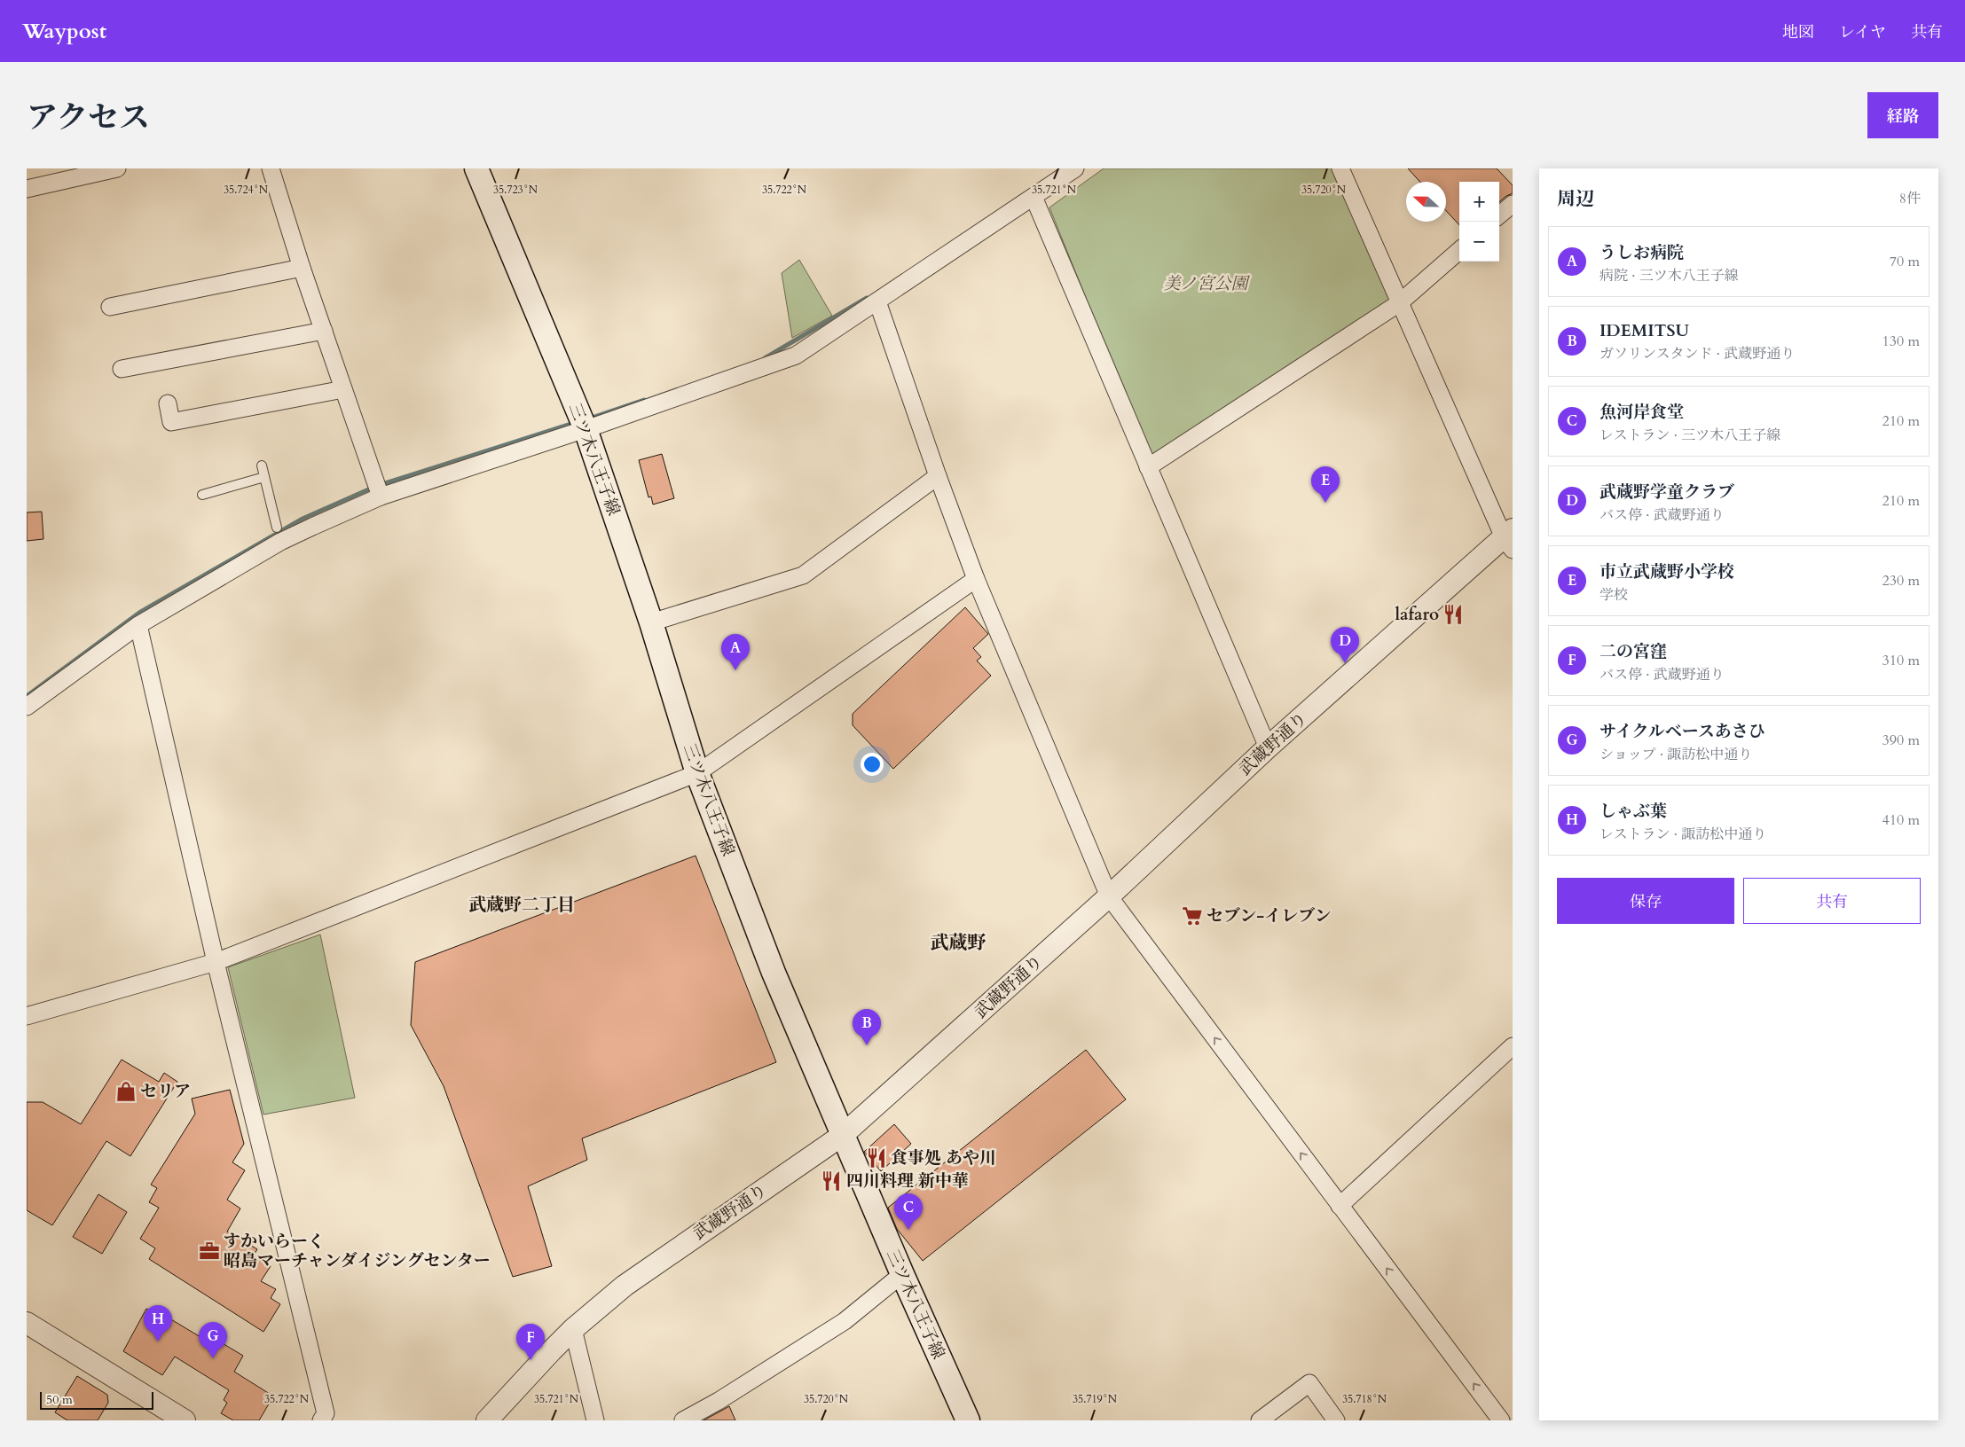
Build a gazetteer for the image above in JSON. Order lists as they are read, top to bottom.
{
  "streets": {
    "main road": ["三ツ木八王子線"],
    "street": ["武蔵野通り"]
  },
  "crossings": [
    ["三ツ木八王子線", "武蔵野通り"]
  ],
  "districts": ["武蔵野二丁目", "武蔵野"],
  "parks": ["美ノ宮公園"],
  "places": {
    "restaurant": ["lafaro", "食事処 あや川", "四川料理 新中華"],
    "supermarket": ["セブン-イレブン"],
    "shop": ["セリア"],
    "office": ["すかいらーく 昭島マーチャンダイジングセンター"]
  },
  "scale_bar": "50 m",
  "north": "left",
  "page": {
    "header": "Waypost",
    "nav": ["地図", "レイヤ", "共有"],
    "title": "アクセス",
    "buttons": [
      "経路",
      ["保存", "共有"]
    ],
    "heading": ["周辺", "8件"],
    "map_buttons": ["+", "−"],
    "list": [
      {
        "mark": "A",
        "name": "うしお病院",
        "note": "病院 · 三ツ木八王子線",
        "value": "70 m"
      },
      {
        "mark": "B",
        "name": "IDEMITSU",
        "note": "ガソリンスタンド · 武蔵野通り",
        "value": "130 m"
      },
      {
        "mark": "C",
        "name": "魚河岸食堂",
        "note": "レストラン · 三ツ木八王子線",
        "value": "210 m"
      },
      {
        "mark": "D",
        "name": "武蔵野学童クラブ",
        "note": "バス停 · 武蔵野通り",
        "value": "210 m"
      },
      {
        "mark": "E",
        "name": "市立武蔵野小学校",
        "note": "学校",
        "value": "230 m"
      },
      {
        "mark": "F",
        "name": "二の宮窪",
        "note": "バス停 · 武蔵野通り",
        "value": "310 m"
      },
      {
        "mark": "G",
        "name": "サイクルベースあさひ",
        "note": "ショップ · 諏訪松中通り",
        "value": "390 m"
      },
      {
        "mark": "H",
        "name": "しゃぶ葉",
        "note": "レストラン · 諏訪松中通り",
        "value": "410 m"
      }
    ],
    "pins": [
      "E",
      "D",
      "A",
      "B",
      "C",
      "H",
      "G",
      "F"
    ],
    "scale": "50 m"
  },
  "coordinates": [
    "35.724°N",
    "35.723°N",
    "35.722°N",
    "35.721°N",
    "35.720°N",
    "35.719°N",
    "35.718°N"
  ]
}
